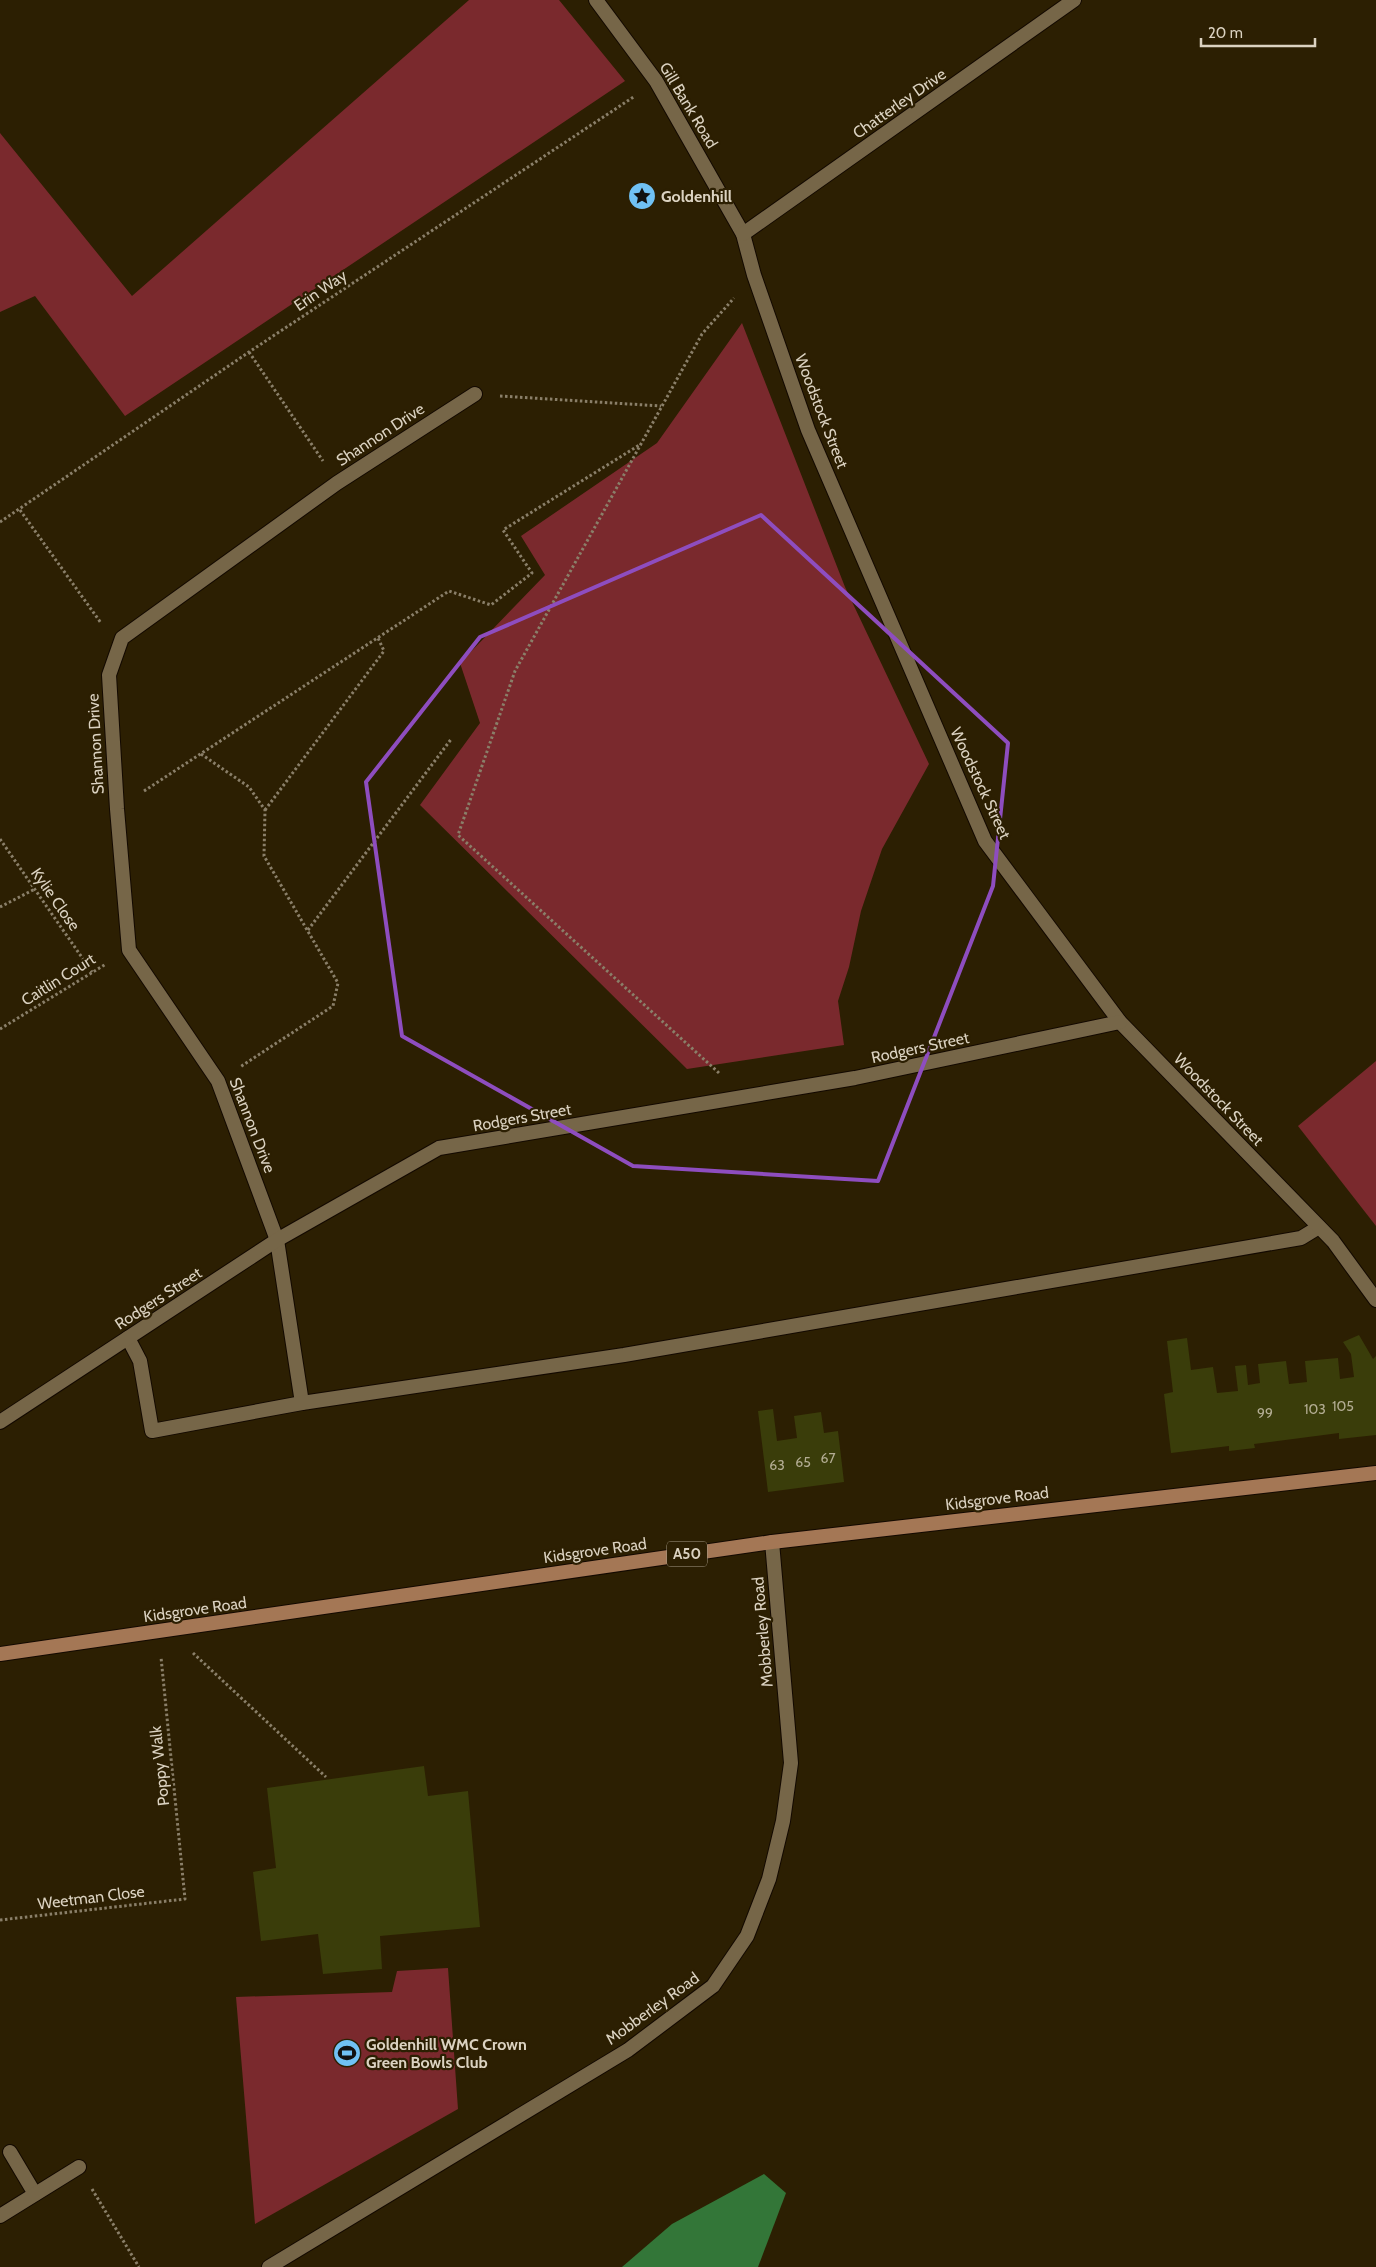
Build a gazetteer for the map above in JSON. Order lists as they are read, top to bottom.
{
  "streets": {
    "main road": ["Kidsgrove Road", "A50"],
    "street": [
      "Chatterley Drive",
      "Gill Bank Road",
      "Woodstock Street",
      "Shannon Drive",
      "Rodgers Street",
      "Mobberley Road"
    ],
    "path": [
      "Erin Way",
      "Kylie Close",
      "Caitlin Court",
      "Poppy Walk",
      "Weetman Close"
    ]
  },
  "crossings": [
    ["Chatterley Drive", "Gill Bank Road"],
    ["Chatterley Drive", "Woodstock Street"],
    ["Gill Bank Road", "Erin Way"],
    ["Gill Bank Road", "Woodstock Street"],
    ["Woodstock Street", "Rodgers Street"],
    ["Shannon Drive", "Caitlin Court"],
    ["Shannon Drive", "Rodgers Street"],
    ["Kylie Close", "Caitlin Court"],
    ["Kidsgrove Road", "Mobberley Road"],
    ["Kidsgrove Road", "Poppy Walk"],
    ["Poppy Walk", "Weetman Close"]
  ],
  "places": {
    "place": ["Goldenhill"],
    "sports": ["Goldenhill WMC Crown Green Bowls Club"]
  },
  "house_numbers": [
    "105",
    "103",
    "99",
    "67",
    "65",
    "63"
  ],
  "scale_bar": "20 m"
}
